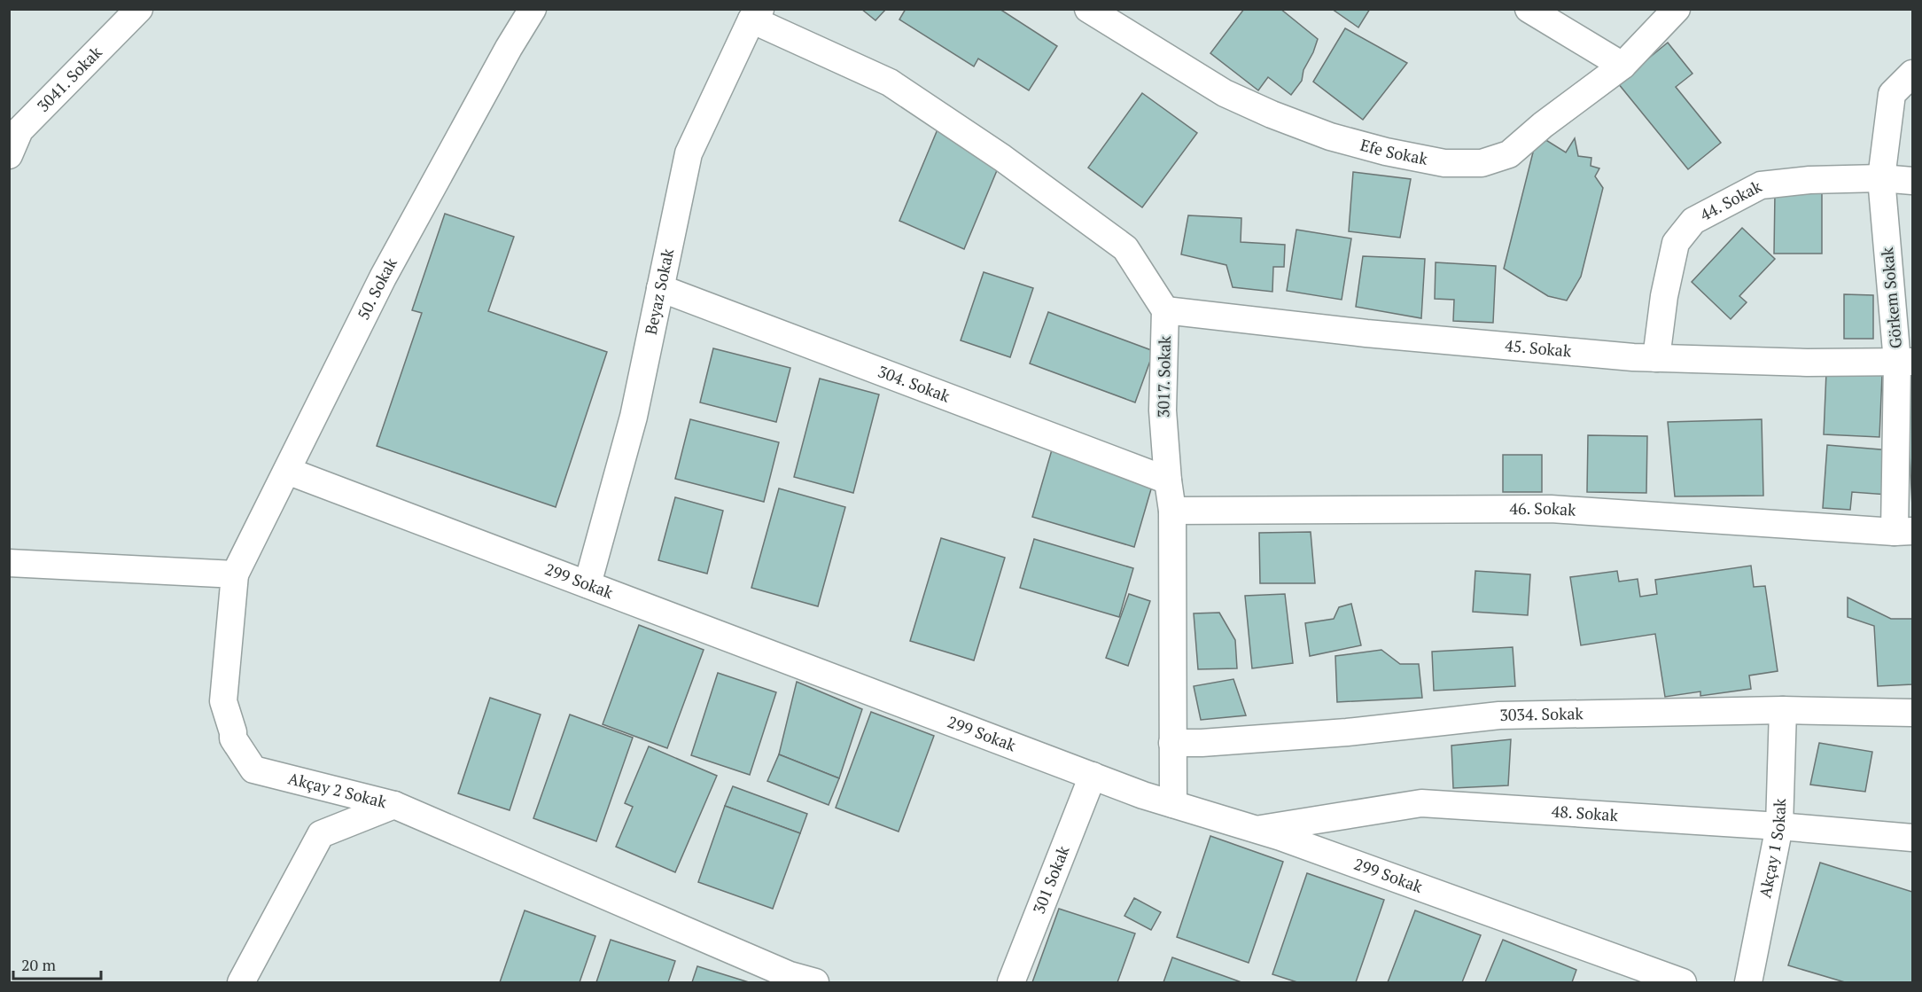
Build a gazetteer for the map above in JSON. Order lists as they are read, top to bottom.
{
  "streets": {
    "street": [
      "3041. Sokak",
      "Efe Sokak",
      "44. Sokak",
      "50. Sokak",
      "Beyaz Sokak",
      "Görkem Sokak",
      "45. Sokak",
      "3017. Sokak",
      "304. Sokak",
      "46. Sokak",
      "299 Sokak",
      "3034. Sokak",
      "Akçay 2 Sokak",
      "48. Sokak",
      "Akçay 1 Sokak",
      "301 Sokak"
    ]
  },
  "crossings": [
    ["44. Sokak", "Görkem Sokak"],
    ["44. Sokak", "45. Sokak"],
    ["50. Sokak", "299 Sokak"],
    ["50. Sokak", "Akçay 2 Sokak"],
    ["Beyaz Sokak", "304. Sokak"],
    ["Beyaz Sokak", "299 Sokak"],
    ["Görkem Sokak", "45. Sokak"],
    ["Görkem Sokak", "46. Sokak"],
    ["45. Sokak", "3017. Sokak"],
    ["3017. Sokak", "304. Sokak"],
    ["3017. Sokak", "46. Sokak"],
    ["3017. Sokak", "299 Sokak"],
    ["3017. Sokak", "3034. Sokak"],
    ["299 Sokak", "48. Sokak"],
    ["299 Sokak", "301 Sokak"],
    ["3034. Sokak", "Akçay 1 Sokak"],
    ["48. Sokak", "Akçay 1 Sokak"]
  ],
  "scale_bar": "20 m"
}
